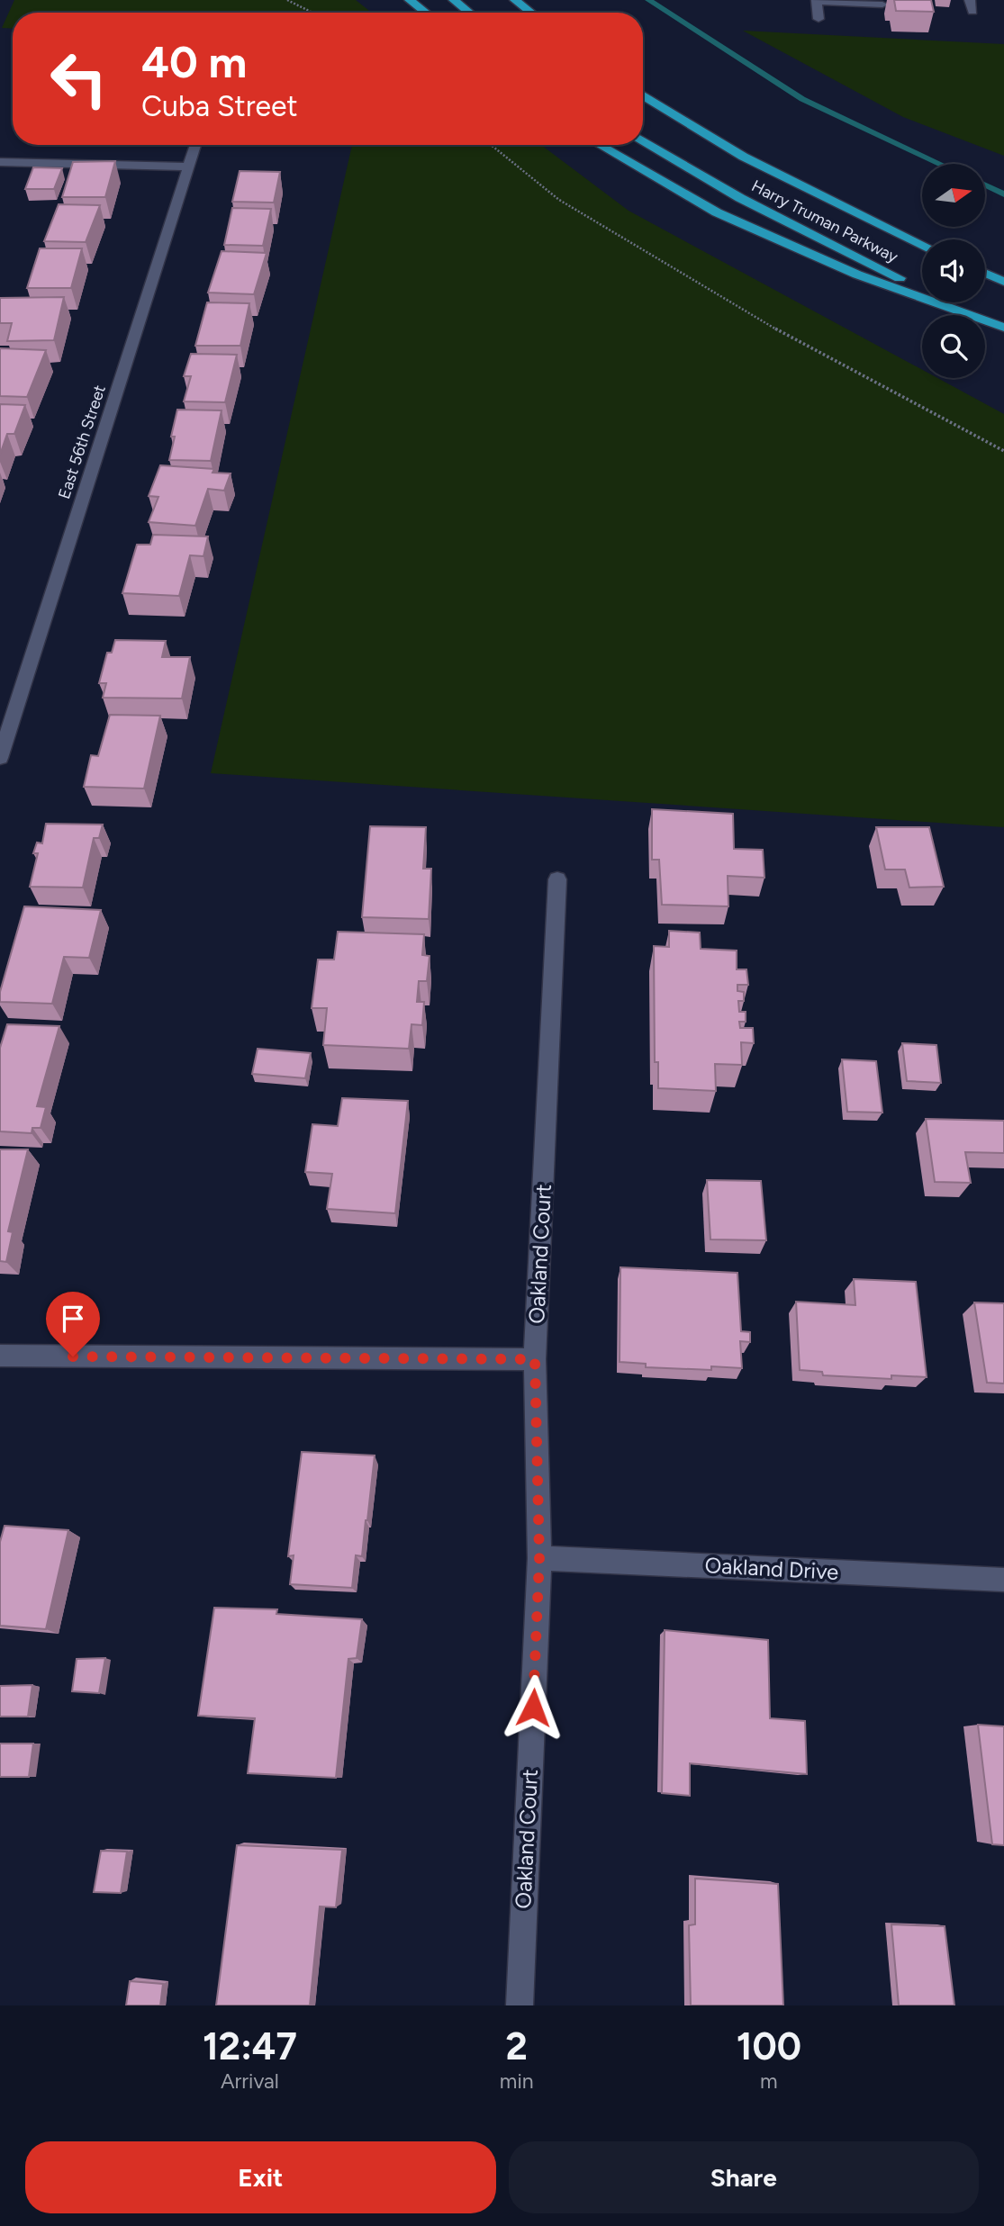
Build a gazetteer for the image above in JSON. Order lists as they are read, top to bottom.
{
  "streets": {
    "highway": ["Harry Truman Parkway"],
    "street": ["East 56th Street", "Oakland Court", "Oakland Drive"]
  },
  "crossings": [
    ["Oakland Court", "Oakland Drive"]
  ],
  "north": "right",
  "page": {
    "turn": ["40 m", "Cuba Street"],
    "eta": [
      "12:47",
      "Arrival",
      "2",
      "min",
      "100",
      "m"
    ],
    "buttons": ["Exit", "Share"]
  }
}
